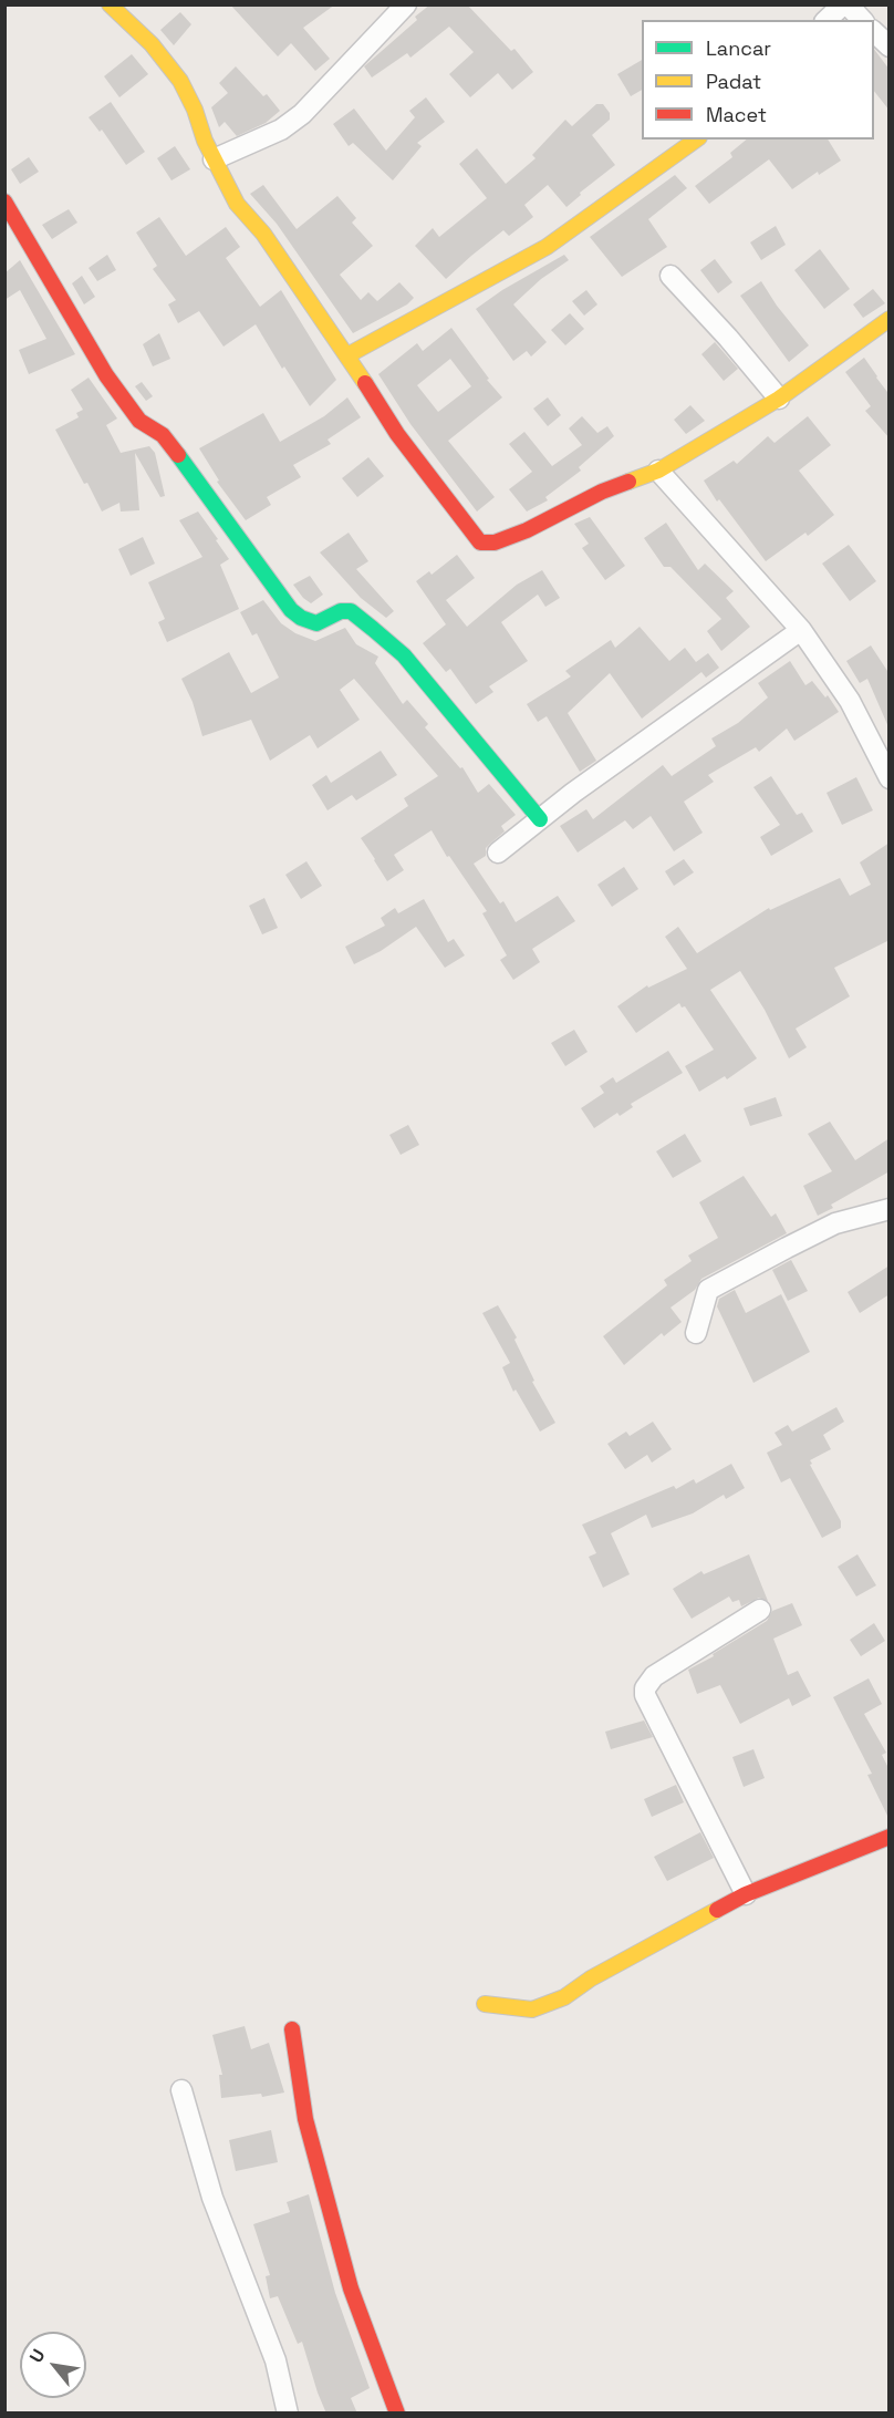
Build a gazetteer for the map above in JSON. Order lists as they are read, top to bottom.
{
  "legend": ["Lancar", "Padat", "Macet"],
  "north": "top left"
}
